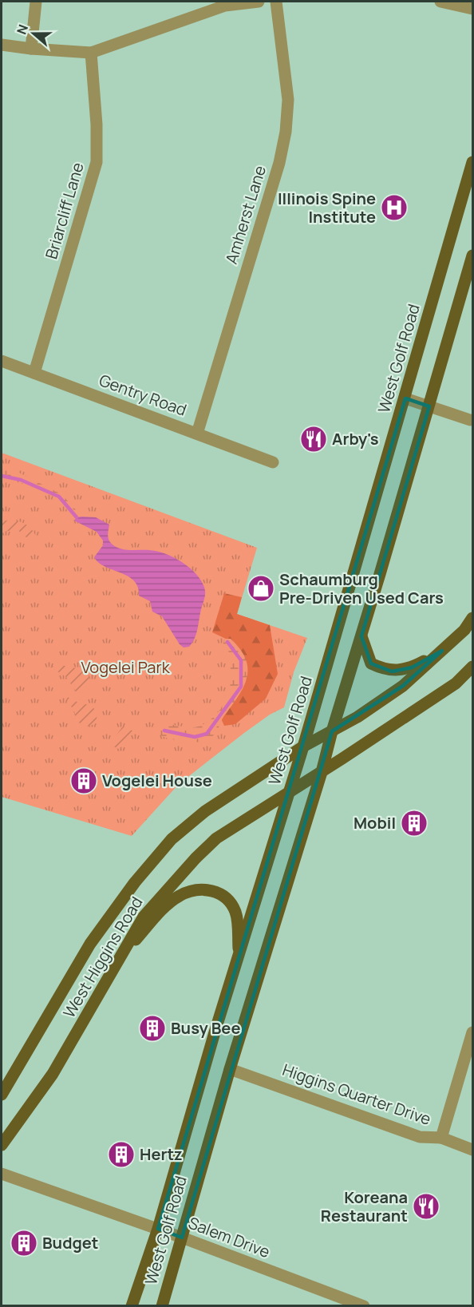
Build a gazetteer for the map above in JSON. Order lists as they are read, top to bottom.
{
  "streets": {
    "main road": ["West Golf Road", "West Higgins Road"],
    "street": [
      "Briarcliff Lane",
      "Amherst Lane",
      "Gentry Road",
      "Higgins Quarter Drive",
      "Salem Drive"
    ]
  },
  "crossings": [
    ["Briarcliff Lane", "Gentry Road"],
    ["Amherst Lane", "Gentry Road"],
    ["West Golf Road", "West Higgins Road"],
    ["West Golf Road", "Higgins Quarter Drive"],
    ["West Golf Road", "Salem Drive"]
  ],
  "parks": ["Vogelei Park"],
  "places": {
    "hospital": ["Illinois Spine Institute"],
    "restaurant": ["Arby's", "Koreana Restaurant"],
    "shop": ["Schaumburg Pre-Driven Used Cars"],
    "building": [
      "Vogelei House",
      "Mobil",
      "Busy Bee",
      "Hertz",
      "Budget"
    ]
  },
  "north": "left"
}
